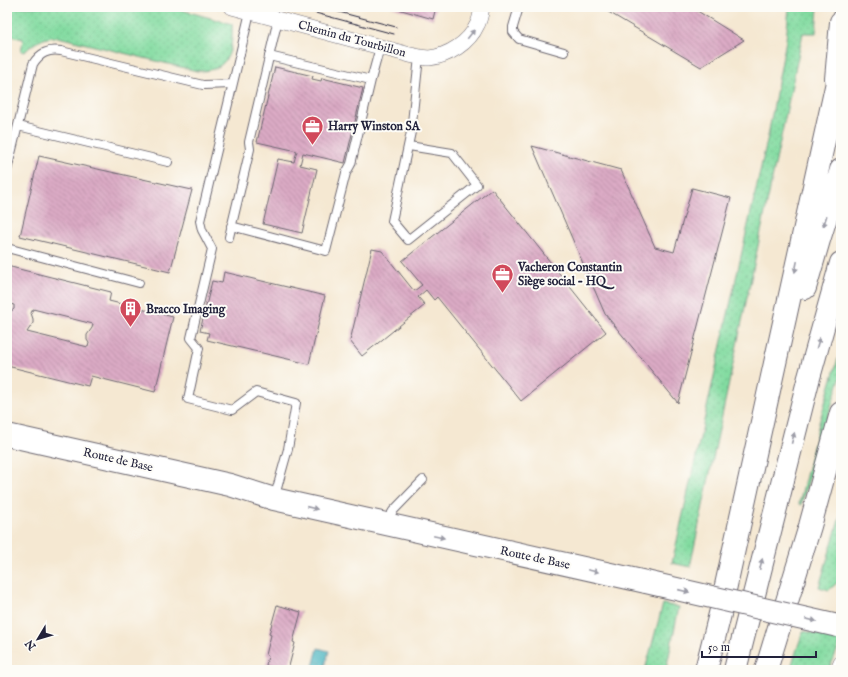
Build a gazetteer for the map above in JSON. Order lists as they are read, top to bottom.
{
  "streets": {
    "main road": ["Route de Base"],
    "street": ["Chemin du Tourbillon"]
  },
  "places": {
    "office": ["Harry Winston SA", "Vacheron Constantin Siège social - HQ"],
    "building": ["Bracco Imaging"]
  },
  "scale_bar": "50 m",
  "north": "bottom left"
}
